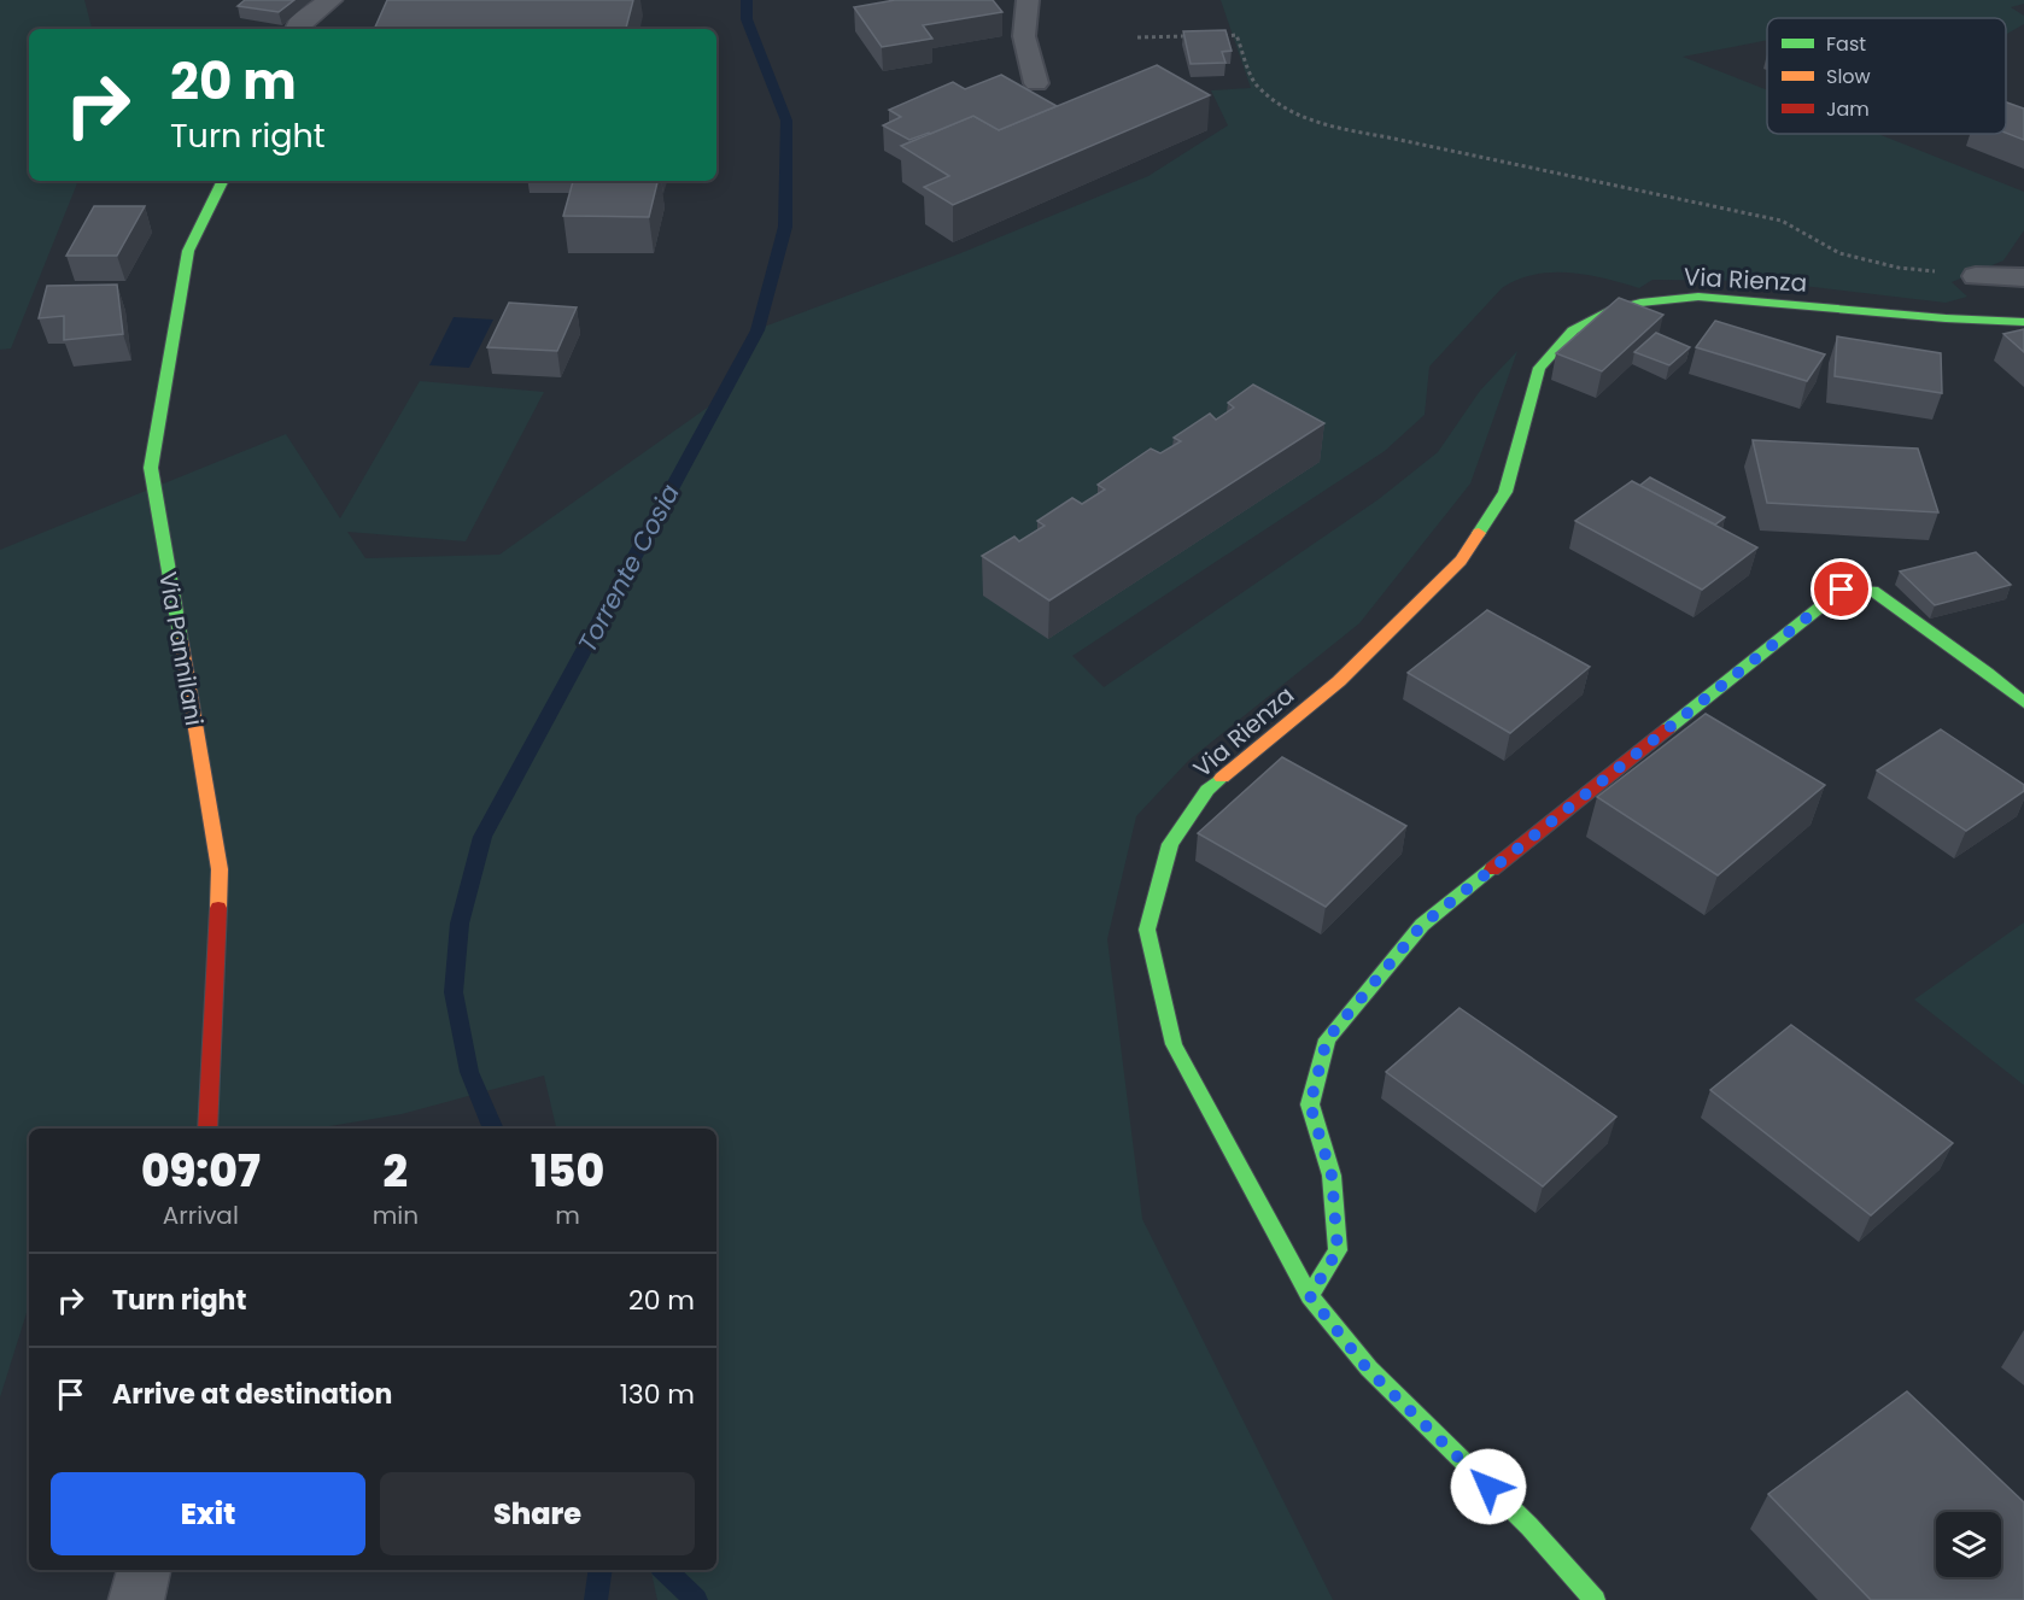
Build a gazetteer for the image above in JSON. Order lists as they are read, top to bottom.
{
  "streets": {
    "street": ["Via Rienza", "Via Pannilani"]
  },
  "water": ["Torrente Cosia"],
  "legend": ["Fast", "Slow", "Jam"],
  "page": {
    "turn": ["20 m", "Turn right"],
    "eta": [
      "09:07",
      "Arrival",
      "2",
      "min",
      "150",
      "m"
    ],
    "list": [
      {
        "name": "Turn right",
        "value": "20 m"
      },
      {
        "name": "Arrive at destination",
        "value": "130 m"
      }
    ],
    "buttons": ["Exit", "Share"]
  }
}
